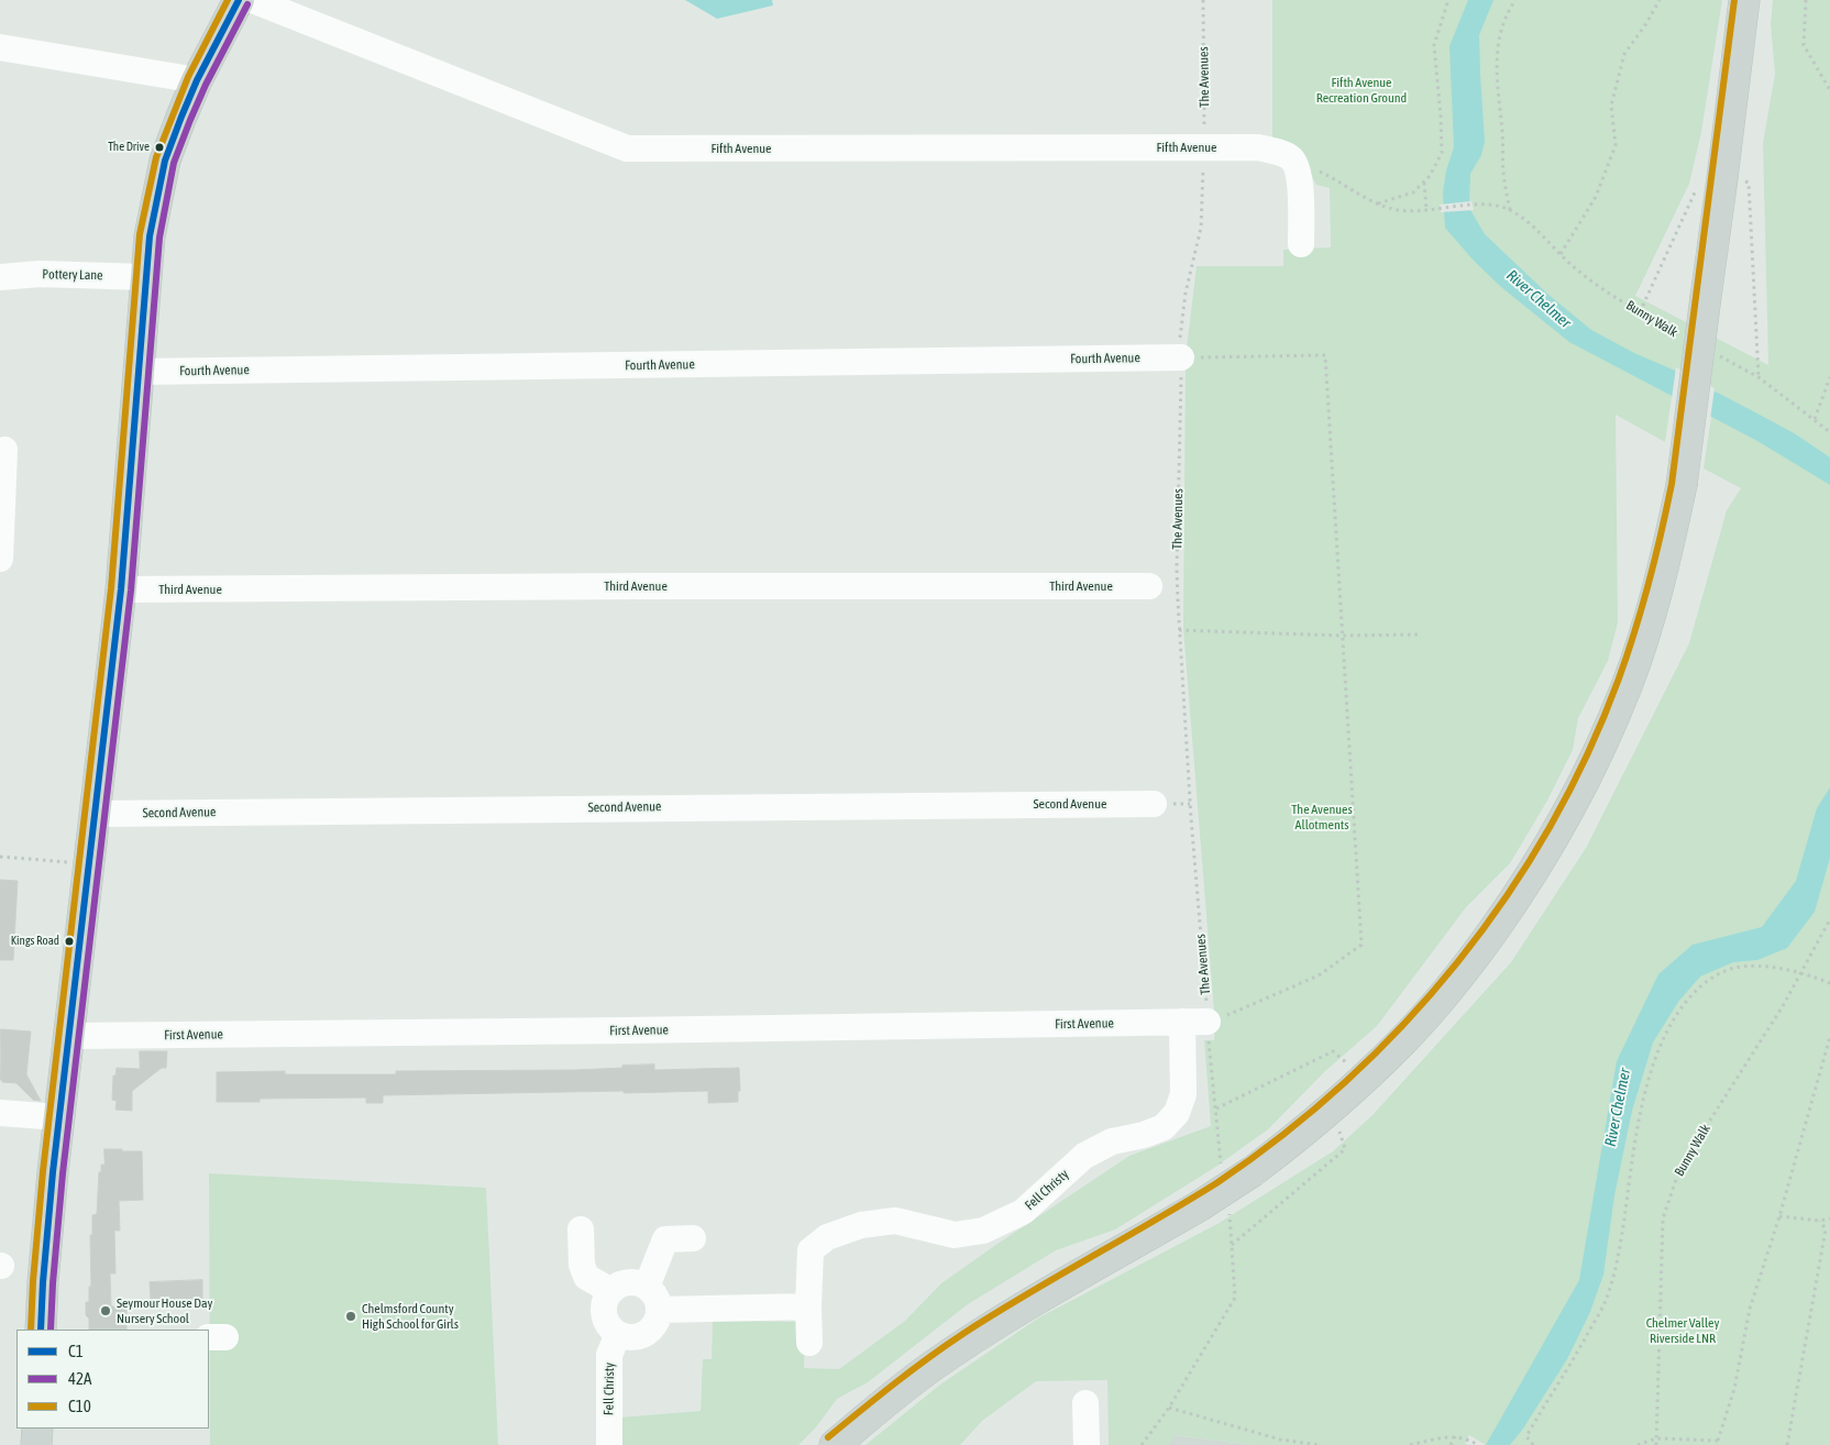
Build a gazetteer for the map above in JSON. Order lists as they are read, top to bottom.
{
  "streets": {
    "street": [
      "Fifth Avenue",
      "Pottery Lane",
      "Fourth Avenue",
      "Third Avenue",
      "Second Avenue",
      "First Avenue",
      "Fell Christy"
    ],
    "path": ["The Avenues", "Bunny Walk"]
  },
  "crossings": [
    ["The Avenues", "Fifth Avenue"],
    ["The Avenues", "Fourth Avenue"],
    ["The Avenues", "First Avenue"],
    ["First Avenue", "Fell Christy"]
  ],
  "water": ["River Chelmer"],
  "parks": ["Fifth Avenue Recreation Ground", "The Avenues Allotments", "Chelmer Valley Riverside LNR"],
  "places": [
    "The Drive",
    "Kings Road",
    "Seymour House Day Nursery School",
    "Chelmsford County High School for Girls"
  ],
  "lines": ["transit line C1", "transit line C10", "transit line 42A"],
  "legend": ["C1", "42A", "C10"]
}
